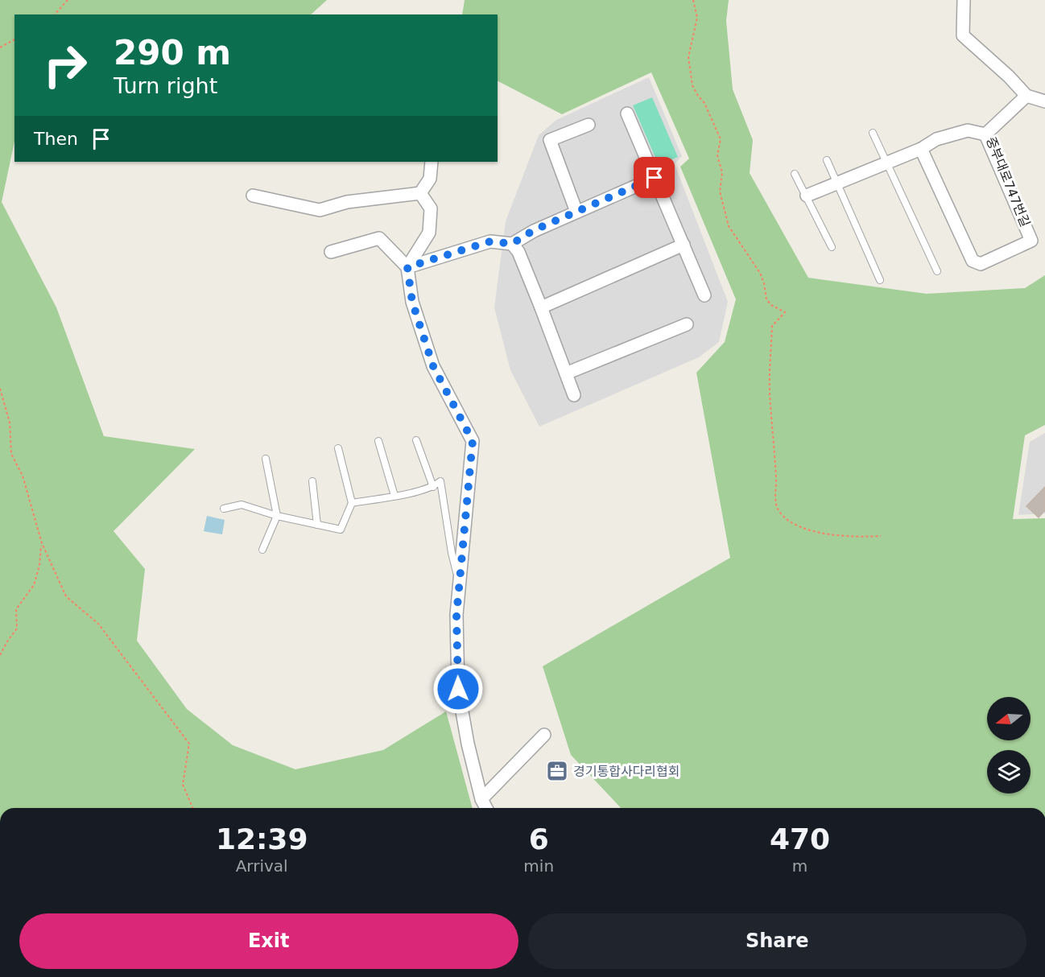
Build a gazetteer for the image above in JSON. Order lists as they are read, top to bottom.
{
  "streets": {
    "street": ["중부대로747번길"]
  },
  "places": {
    "office": ["경기통합사다리협회"]
  },
  "north": "left",
  "page": {
    "turn": ["290 m", "Turn right"],
    "then": "Then",
    "eta": [
      "12:39",
      "Arrival",
      "6",
      "min",
      "470",
      "m"
    ],
    "buttons": ["Exit", "Share"]
  }
}
